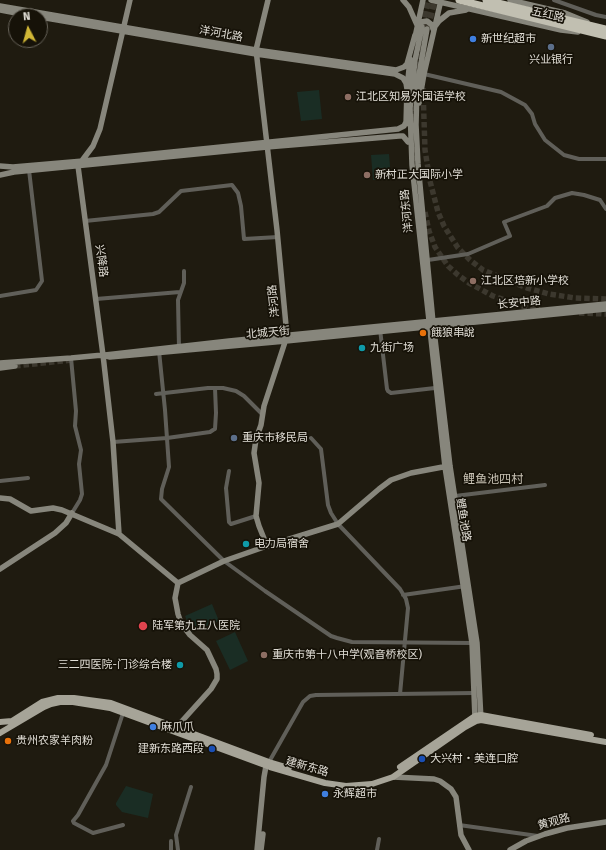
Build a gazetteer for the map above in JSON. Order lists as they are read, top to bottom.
{
  "streets": {
    "highway": ["五红路"],
    "main road": ["建新东路"],
    "street": [
      "洋河北路",
      "洋河东路",
      "兴降路",
      "洋河路",
      "长安中路",
      "北城天街",
      "鲤鱼池路",
      "黄观路"
    ]
  },
  "crossings": [
    ["洋河北路", "洋河路"],
    ["洋河东路", "长安中路"],
    ["洋河东路", "北城天街"],
    ["洋河东路", "鲤鱼池路"],
    ["兴降路", "北城天街"],
    ["洋河路", "北城天街"],
    ["长安中路", "北城天街"],
    ["长安中路", "鲤鱼池路"],
    ["北城天街", "鲤鱼池路"],
    ["鲤鱼池路", "建新东路"]
  ],
  "districts": ["鲤鱼池四村"],
  "places": [
    "新世纪超市",
    "兴业银行",
    "江北区知易外国语学校",
    "新村正大国际小学",
    "江北区培新小学校",
    "餓狼串說",
    "九街广场",
    "重庆市移民局",
    "电力局宿舍",
    "陆军第九五八医院",
    "重庆市第十八中学(观音桥校区)",
    "三二四医院-门诊综合楼",
    "麻爪爪",
    "贵州农家羊肉粉",
    "建新东路西段",
    "大兴村‧美连口腔",
    "永辉超市"
  ],
  "north": "top"
}
